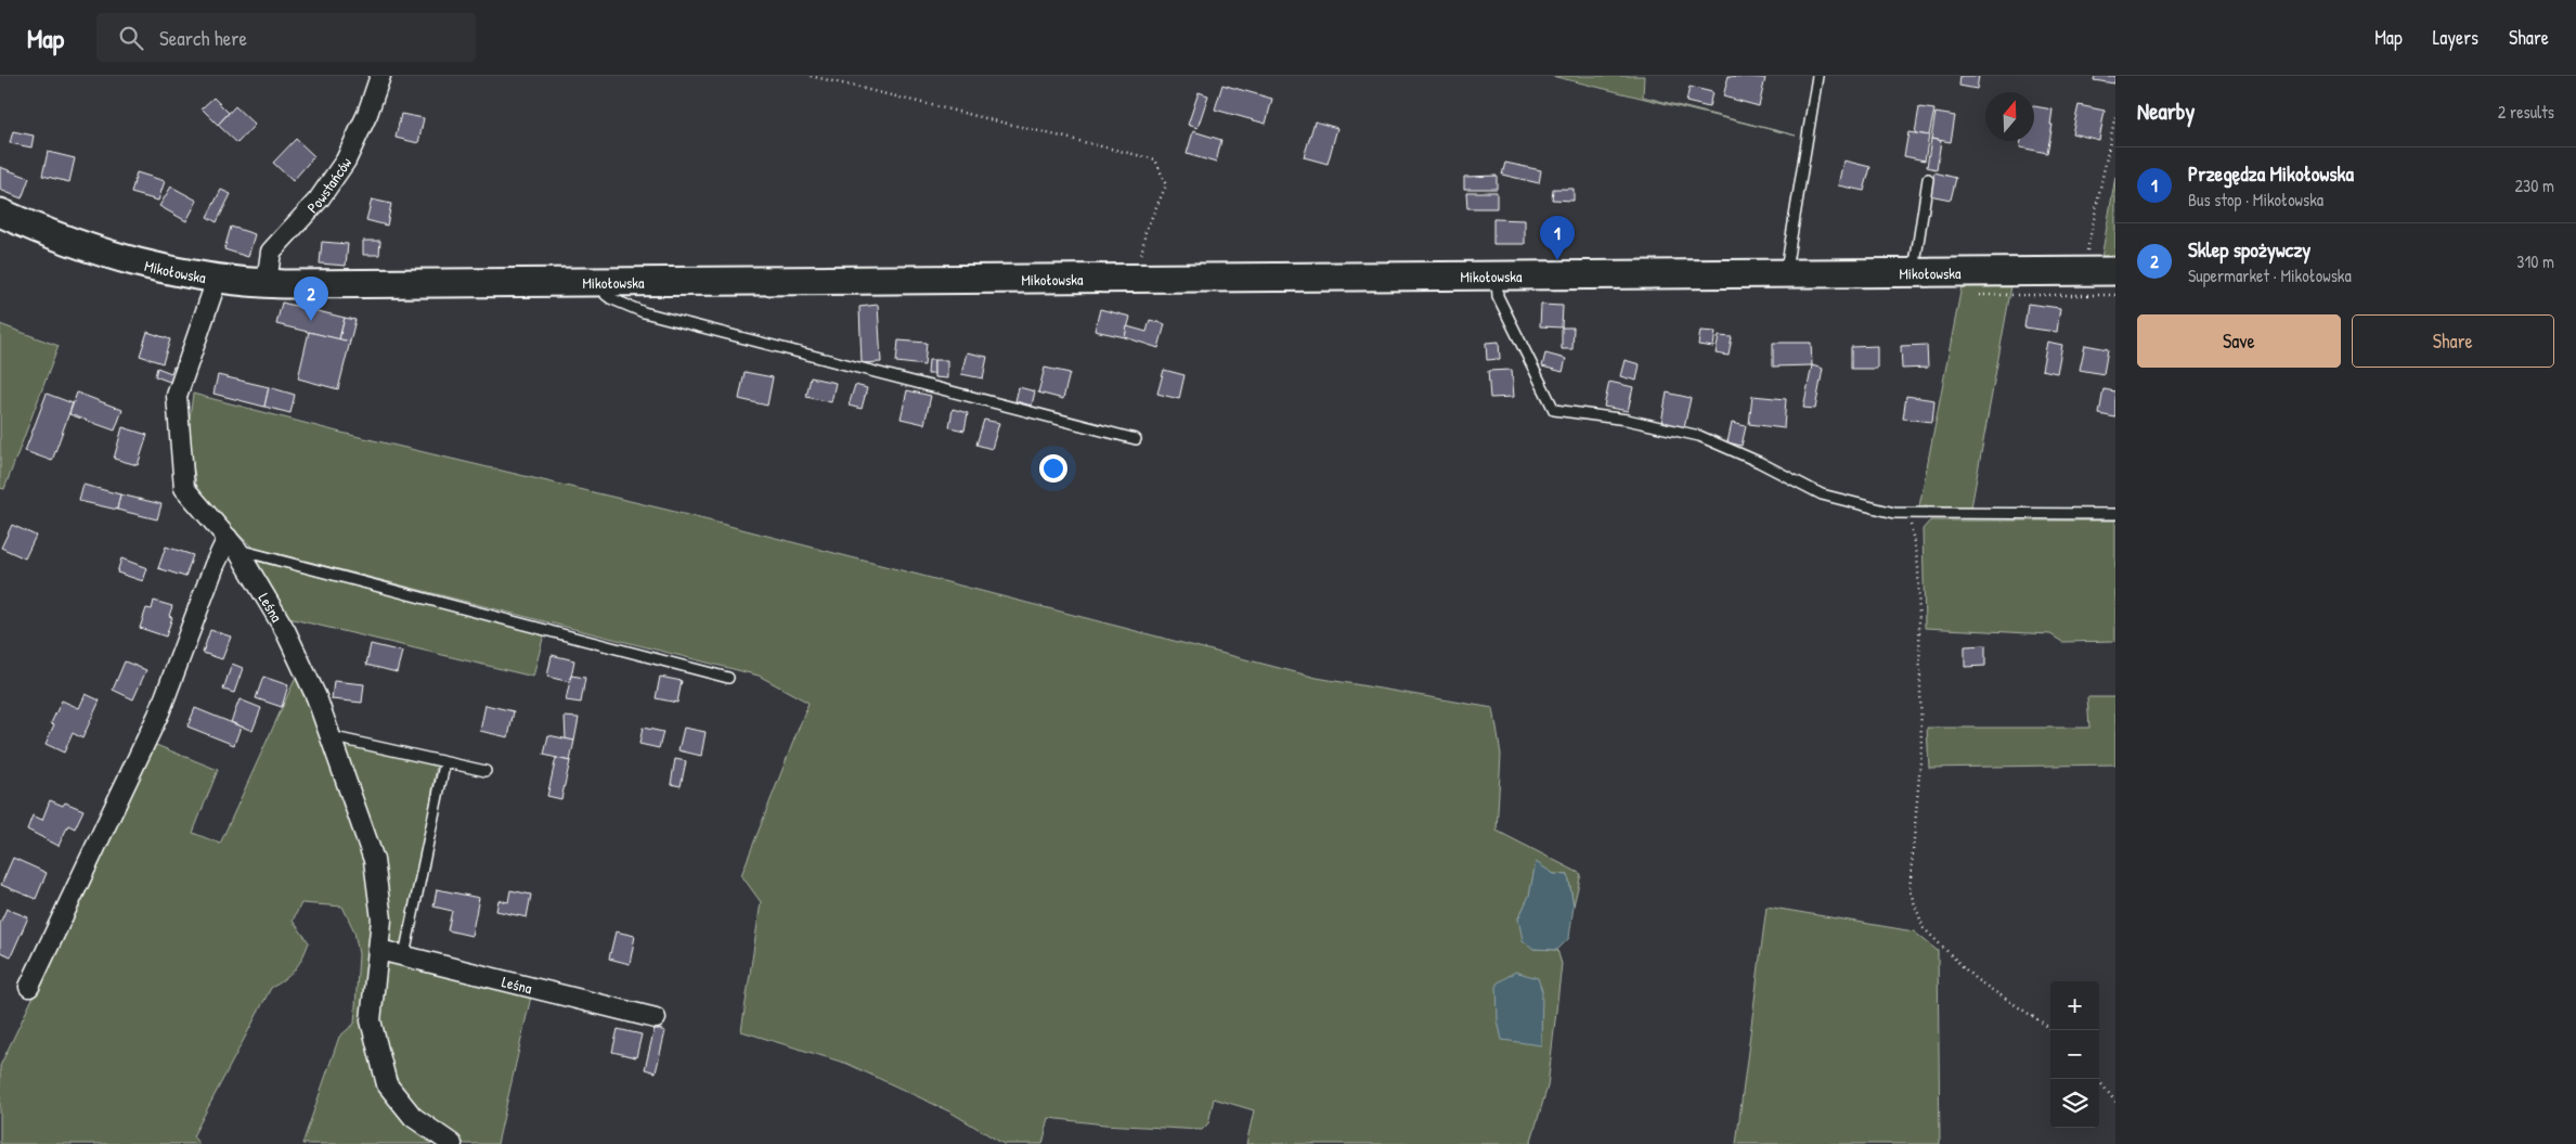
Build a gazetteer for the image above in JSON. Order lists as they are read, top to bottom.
{
  "streets": {
    "main road": ["Mikołowska"],
    "street": ["Powstańców", "Leśna"]
  },
  "crossings": [
    ["Powstańców", "Mikołowska"],
    ["Mikołowska", "Leśna"]
  ],
  "north": "top",
  "page": {
    "header": "Map",
    "search": "Search here",
    "nav": ["Map", "Layers", "Share"],
    "heading": ["Nearby", "2 results"],
    "list": [
      {
        "mark": "1",
        "name": "Przegędza Mikołowska",
        "note": "Bus stop · Mikołowska",
        "value": "230 m"
      },
      {
        "mark": "2",
        "name": "Sklep spożywczy",
        "note": "Supermarket · Mikołowska",
        "value": "310 m"
      }
    ],
    "pins": ["1", "2"],
    "buttons": ["Save", "Share"],
    "map_buttons": ["+", "−"]
  }
}
